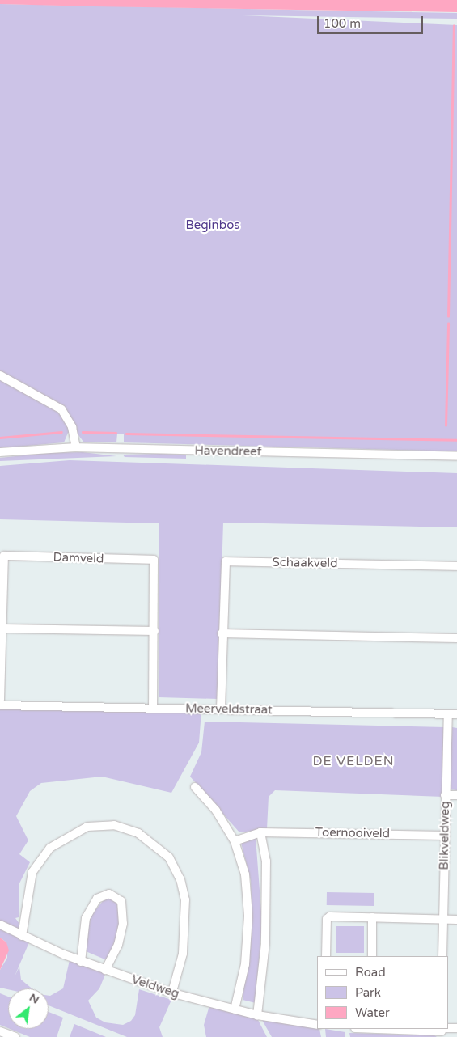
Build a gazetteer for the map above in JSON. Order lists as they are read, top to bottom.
{
  "streets": {
    "street": [
      "Havendreef",
      "Damveld",
      "Schaakveld",
      "Meerveldstraat",
      "Toernooiveld",
      "Blikveldweg",
      "Veldweg"
    ]
  },
  "crossings": [
    ["Damveld", "Meerveldstraat"],
    ["Schaakveld", "Meerveldstraat"],
    ["Meerveldstraat", "Blikveldweg"],
    ["Toernooiveld", "Blikveldweg"]
  ],
  "districts": ["DE VELDEN"],
  "parks": ["Beginbos"],
  "legend": ["Road", "Park", "Water"],
  "scale_bar": "100 m",
  "north": "top right"
}
